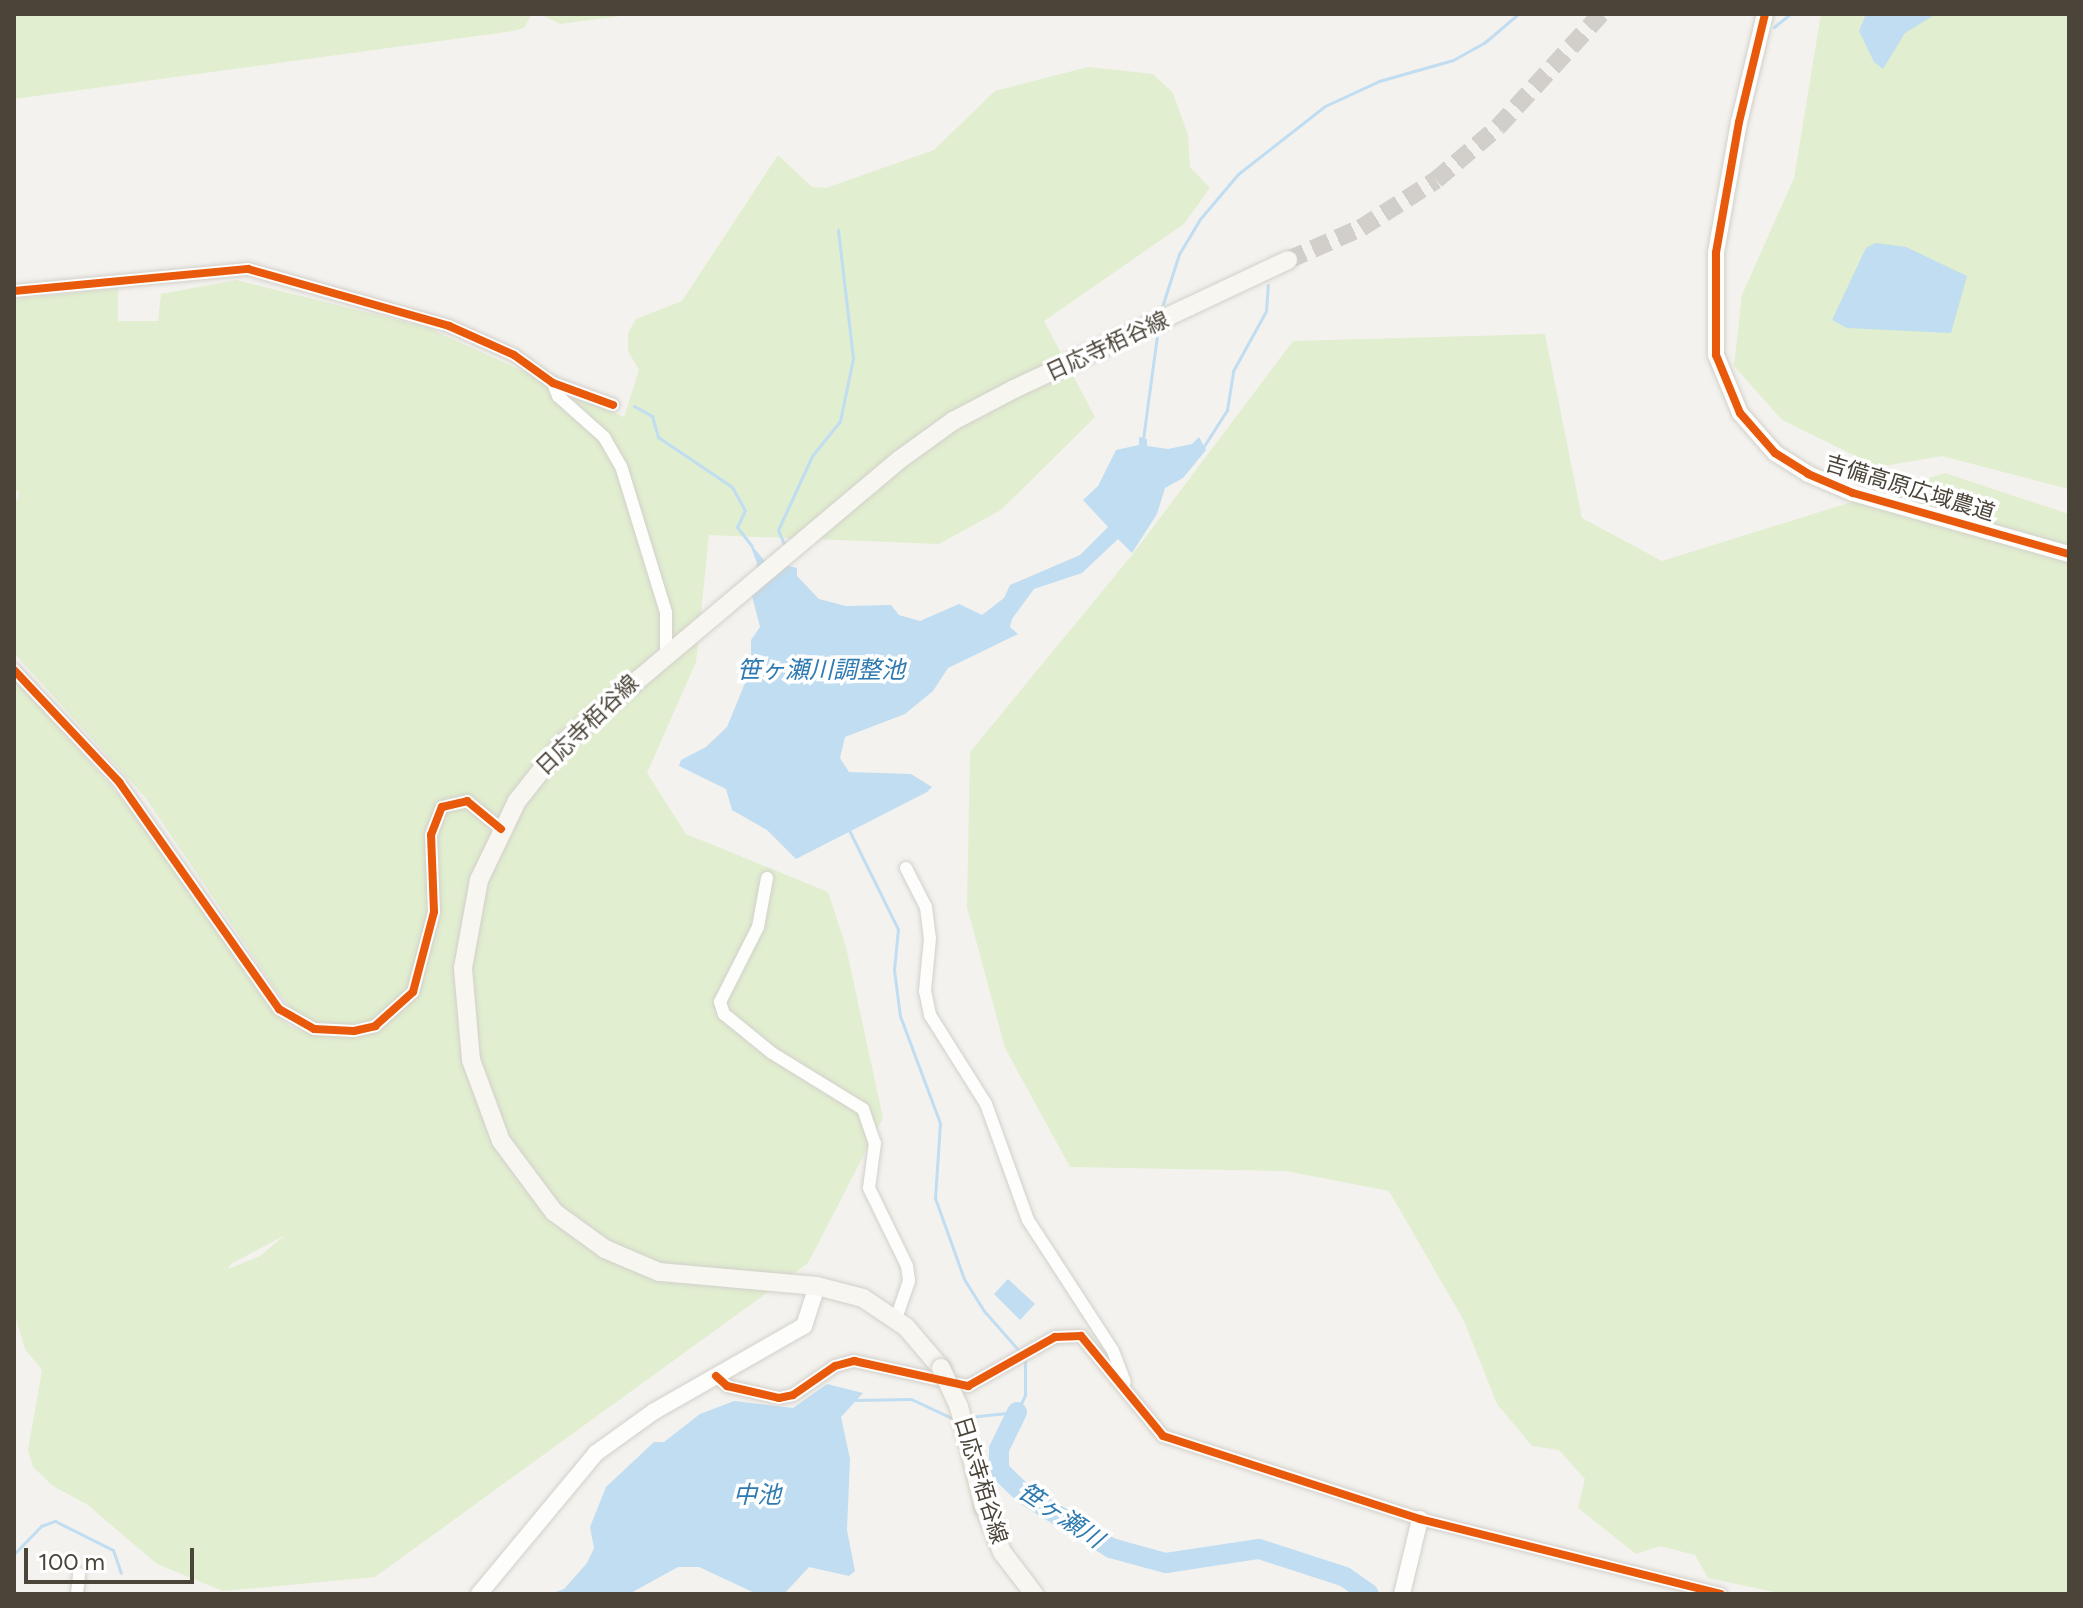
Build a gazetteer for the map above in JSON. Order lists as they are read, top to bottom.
{
  "streets": {
    "main road": ["日応寺栢谷線"],
    "street": ["吉備高原広域農道"]
  },
  "water": ["笹ヶ瀬川調整池", "中池", "笹ヶ瀬川"],
  "scale_bar": "100 m"
}
